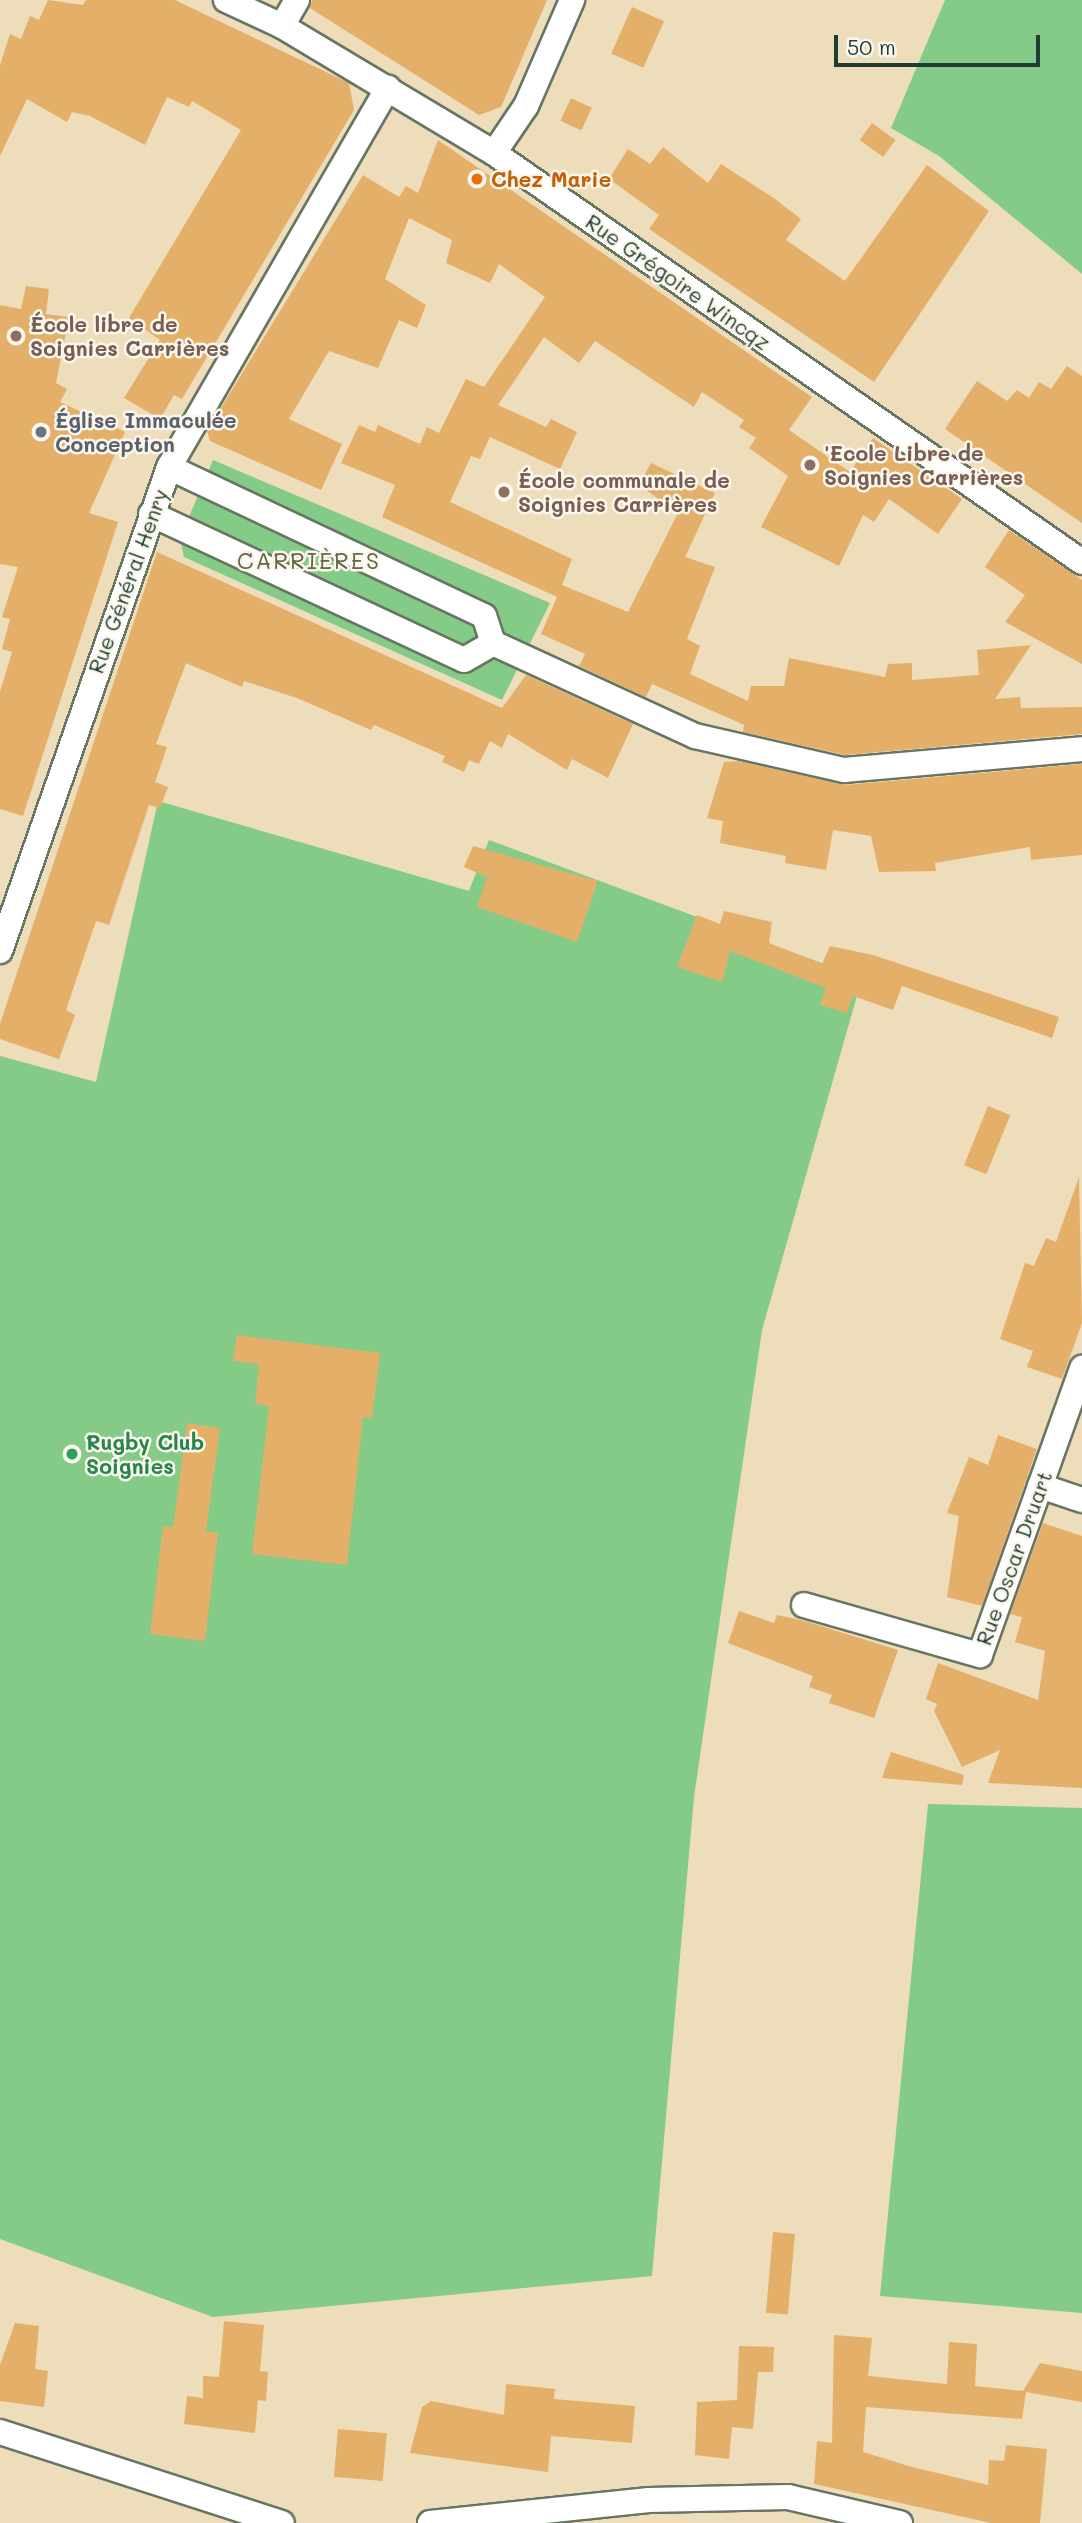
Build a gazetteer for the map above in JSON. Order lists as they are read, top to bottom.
{
  "streets": {
    "street": ["Rue Grégoire Wincqz", "Rue Général Henry", "Rue Oscar Druart"]
  },
  "crossings": [
    ["Rue Grégoire Wincqz", "Rue Général Henry"]
  ],
  "districts": ["CARRIÈRES"],
  "places": [
    "Chez Marie",
    "École libre de Soignies Carrières",
    "Église Immaculée Conception",
    "'Ecole Libre de Soignies Carrières",
    "École communale de Soignies Carrières",
    "Rugby Club Soignies"
  ],
  "scale_bar": "50 m"
}
